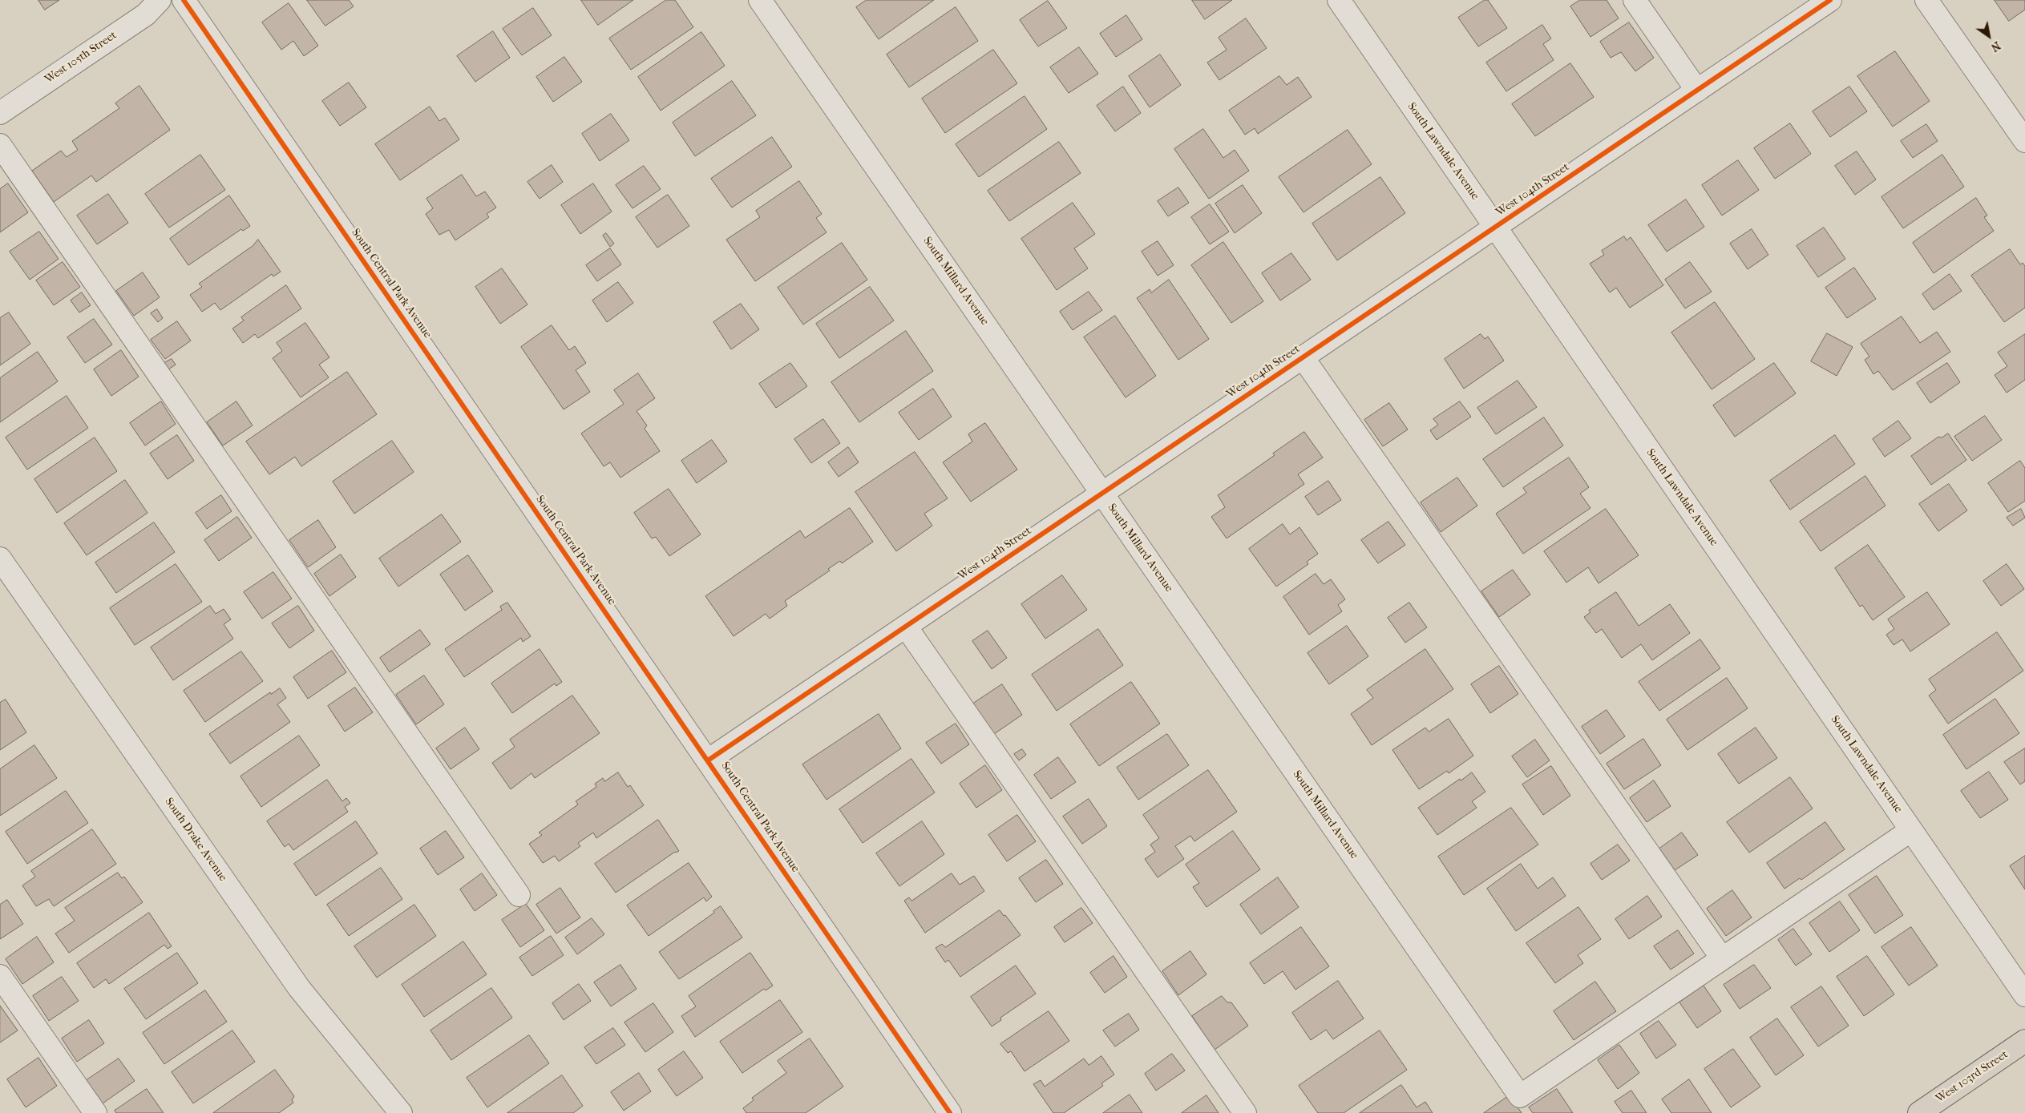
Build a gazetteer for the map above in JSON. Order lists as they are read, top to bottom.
{
  "streets": {
    "main road": ["West 103rd Street"],
    "street": [
      "West 105th Street",
      "South Lawndale Avenue",
      "West 104th Street",
      "South Millard Avenue",
      "South Central Park Avenue",
      "South Drake Avenue"
    ]
  },
  "crossings": [
    ["South Lawndale Avenue", "West 104th Street"],
    ["West 104th Street", "South Millard Avenue"],
    ["West 104th Street", "South Central Park Avenue"]
  ],
  "north": "bottom right"
}
